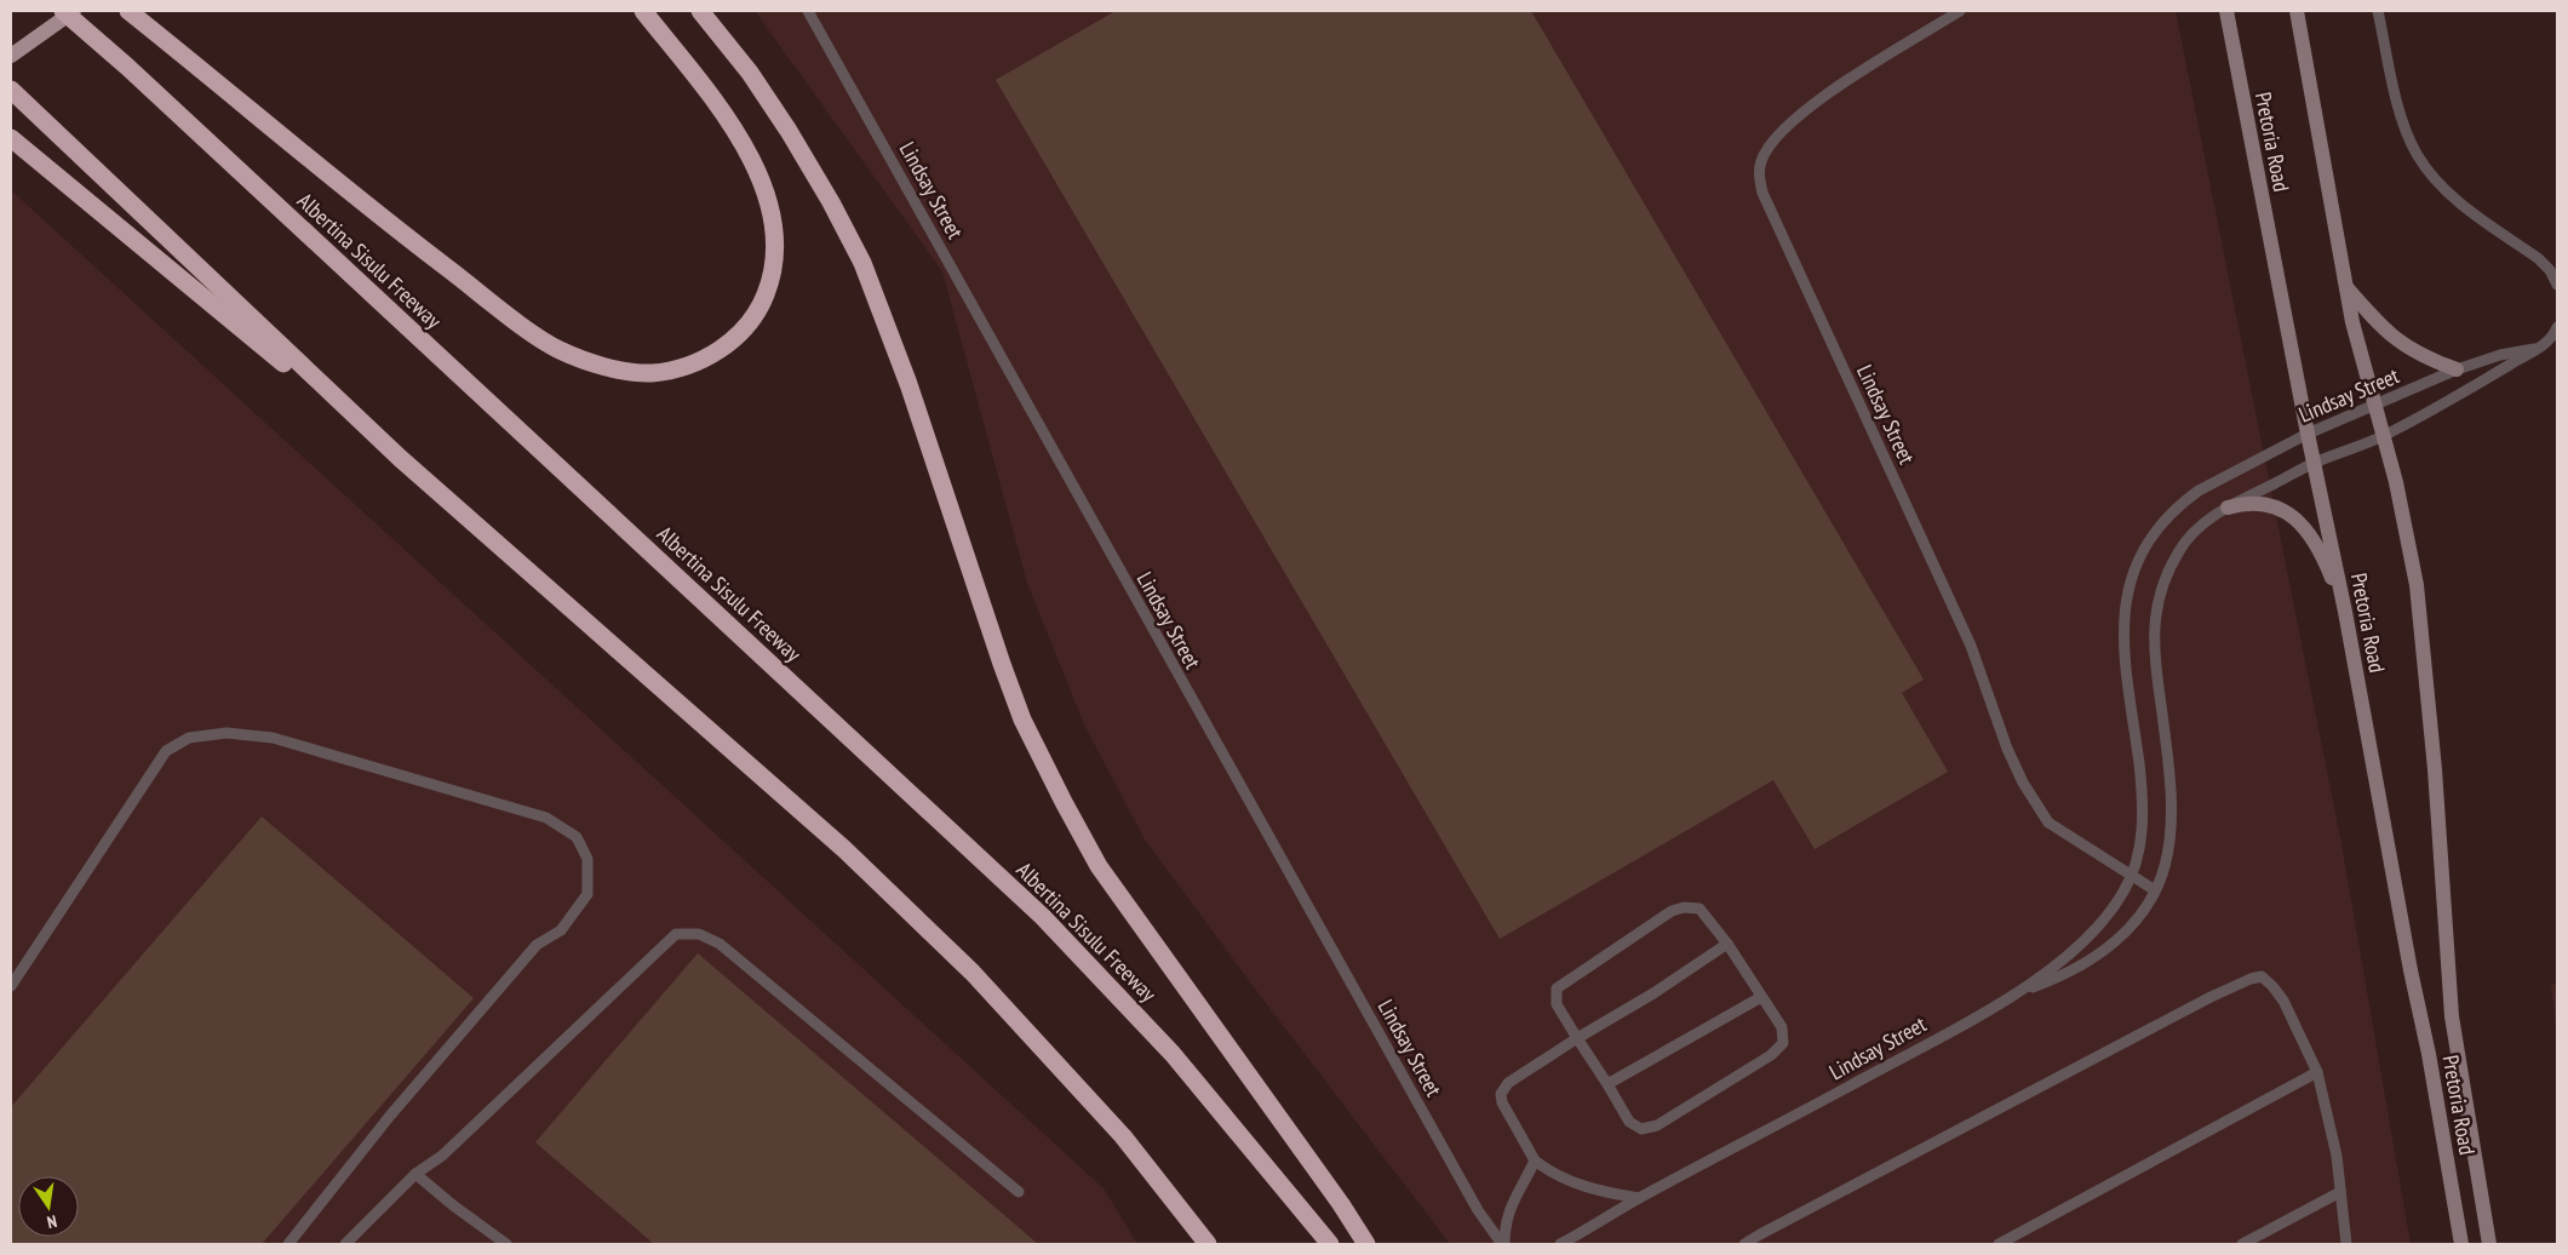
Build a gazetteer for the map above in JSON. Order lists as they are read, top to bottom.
{
  "streets": {
    "highway": ["Albertina Sisulu Freeway"],
    "main road": ["Pretoria Road"],
    "lane": ["Lindsay Street"]
  },
  "crossings": [
    ["Pretoria Road", "Lindsay Street"]
  ],
  "north": "bottom"
}
